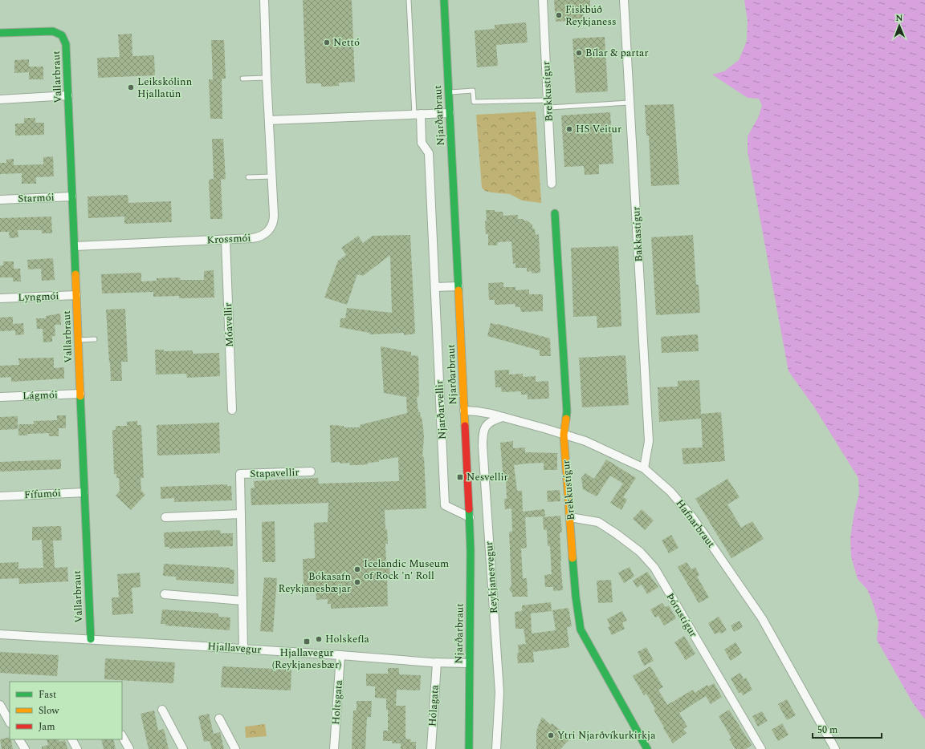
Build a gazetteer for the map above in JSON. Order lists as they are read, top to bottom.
{
  "streets": {
    "street": [
      "Vallarbraut",
      "Brekkustígur",
      "Njarðarbraut",
      "Starmói",
      "Bakkastígur",
      "Krossmói",
      "Lyngmói",
      "Móavellir",
      "Lágmói",
      "Njarðarvellir",
      "Stapavellir",
      "Fífumói",
      "Hafnarbraut",
      "Reykjanesvegur",
      "Þórustígur",
      "Hjallavegur",
      "Holtsgata",
      "Hólagata"
    ]
  },
  "crossings": [
    ["Vallarbraut", "Starmói"],
    ["Vallarbraut", "Krossmói"],
    ["Vallarbraut", "Lyngmói"],
    ["Vallarbraut", "Lágmói"],
    ["Vallarbraut", "Fífumói"],
    ["Vallarbraut", "Hjallavegur"],
    ["Brekkustígur", "Hafnarbraut"],
    ["Brekkustígur", "Þórustígur"],
    ["Njarðarbraut", "Njarðarvellir"],
    ["Njarðarbraut", "Hafnarbraut"],
    ["Njarðarbraut", "Hjallavegur"],
    ["Bakkastígur", "Hafnarbraut"],
    ["Krossmói", "Móavellir"],
    ["Stapavellir", "Hjallavegur"],
    ["Hafnarbraut", "Reykjanesvegur"],
    ["Hjallavegur", "Holtsgata"],
    ["Hjallavegur", "Hólagata"]
  ],
  "places": {
    "other": [
      "Fiskbúð Reykjaness",
      "Nettó",
      "Bílar & partar",
      "Leikskólinn Hjallatún",
      "HS Veitur",
      "Icelandic Museum of Rock 'n' Roll",
      "Bókasafn Reykjanesbæjar",
      "Holskefla",
      "Ytri Njarðvíkurkirkja"
    ],
    "transit": ["Nesvellir", "Hjallavegur (Reykjanesbær)"]
  },
  "legend": ["Fast", "Slow", "Jam"],
  "scale_bar": "50 m",
  "north": "top"
}
